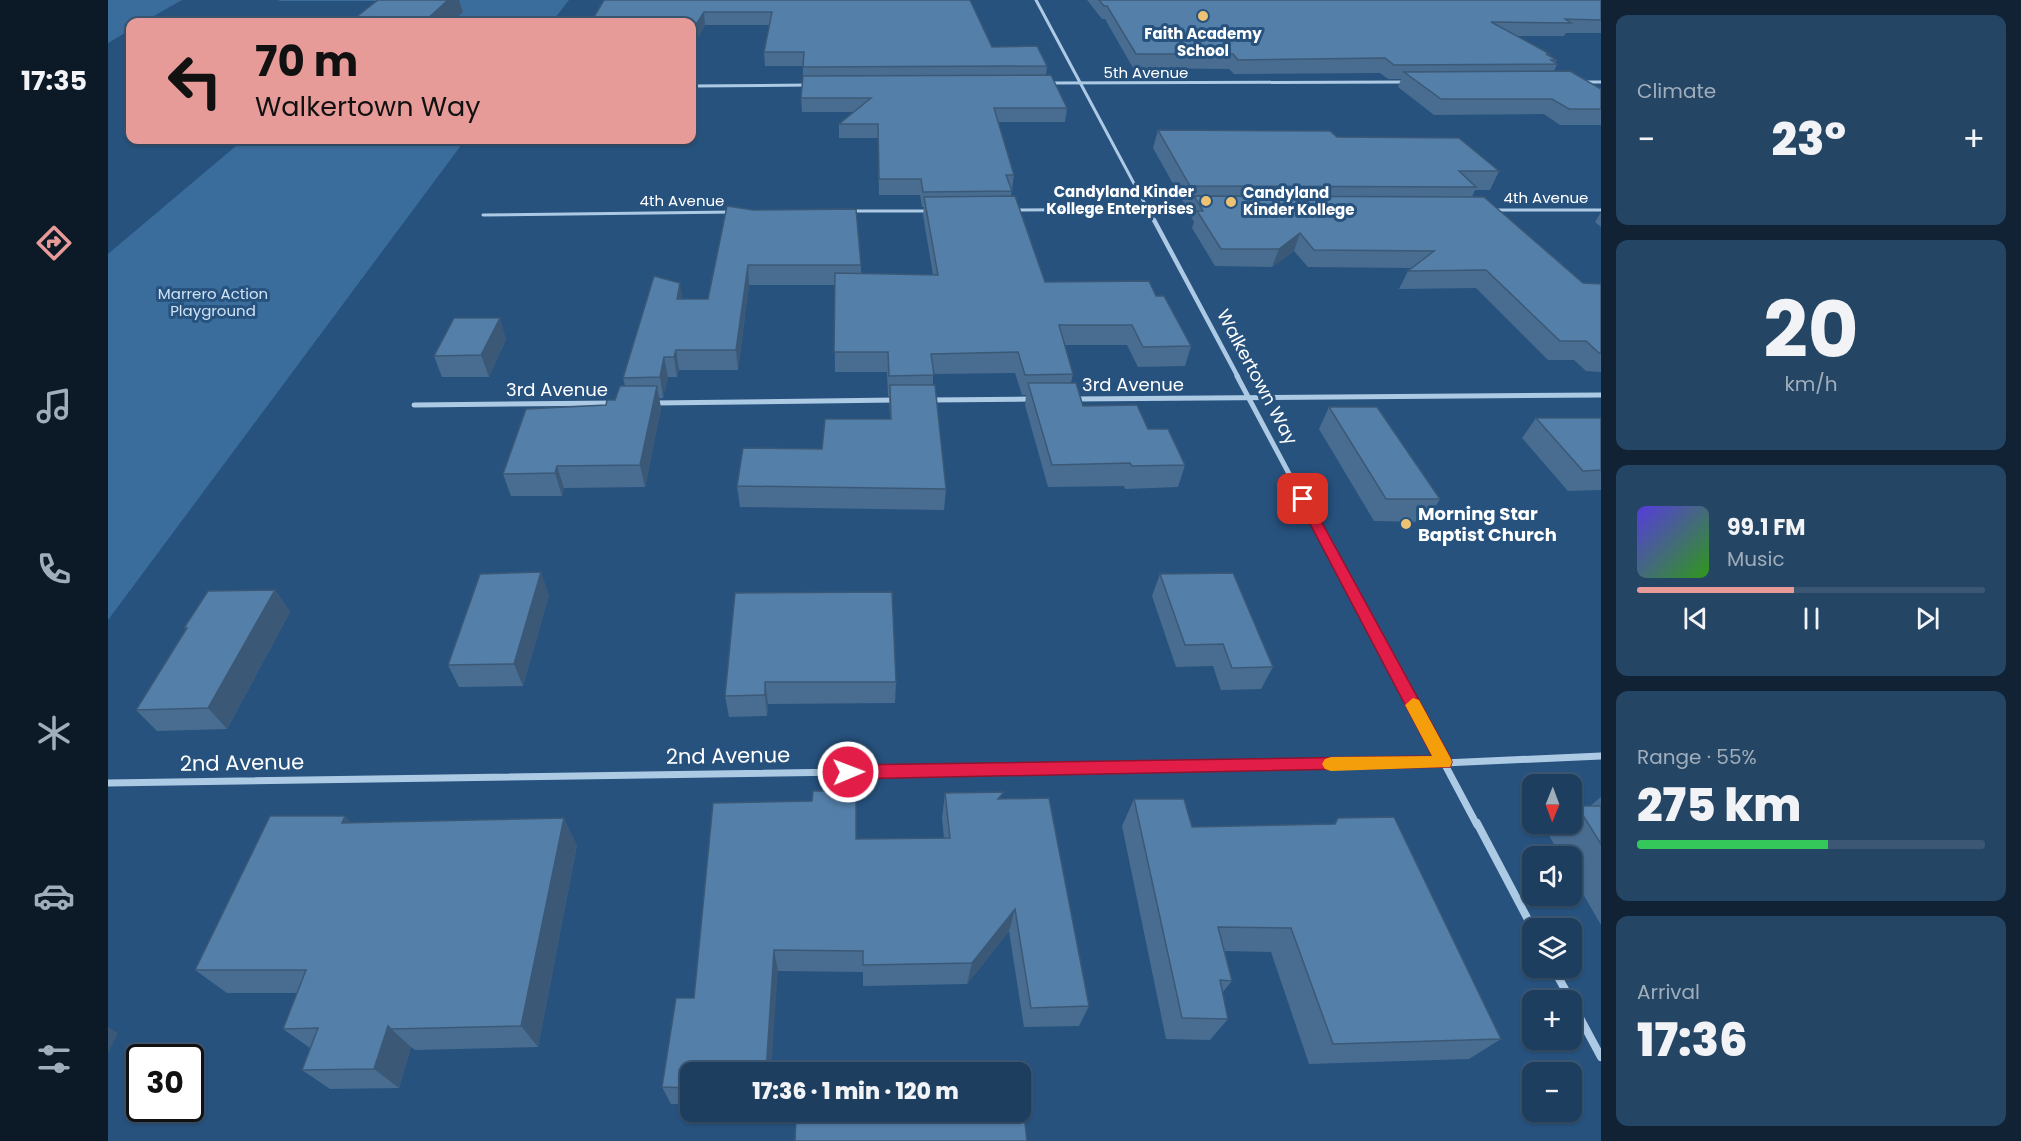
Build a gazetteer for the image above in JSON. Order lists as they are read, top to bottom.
{
  "streets": {
    "street": [
      "5th Avenue",
      "4th Avenue",
      "Walkertown Way",
      "3rd Avenue",
      "2nd Avenue"
    ]
  },
  "crossings": [
    ["5th Avenue", "Walkertown Way"],
    ["Walkertown Way", "3rd Avenue"],
    ["Walkertown Way", "2nd Avenue"]
  ],
  "parks": ["Marrero Action Playground"],
  "places": [
    "Faith Academy School",
    "Candyland Kinder Kollege Enterprises",
    "Candyland Kinder Kollege",
    "Morning Star Baptist Church"
  ],
  "north": "bottom",
  "page": {
    "tabs": "17:35",
    "tile": [
      "Climate",
      ["20", "km/h"],
      ["Range · 55%", "275 km"],
      ["Arrival", "17:36"]
    ],
    "turn": ["70 m", "Walkertown Way"],
    "heat": ["−", "23°", "+"],
    "song": ["99.1 FM", "Music"],
    "map_buttons": ["+", "−"],
    "limit": "30",
    "trip": "17:36 · 1 min · 120 m"
  }
}
